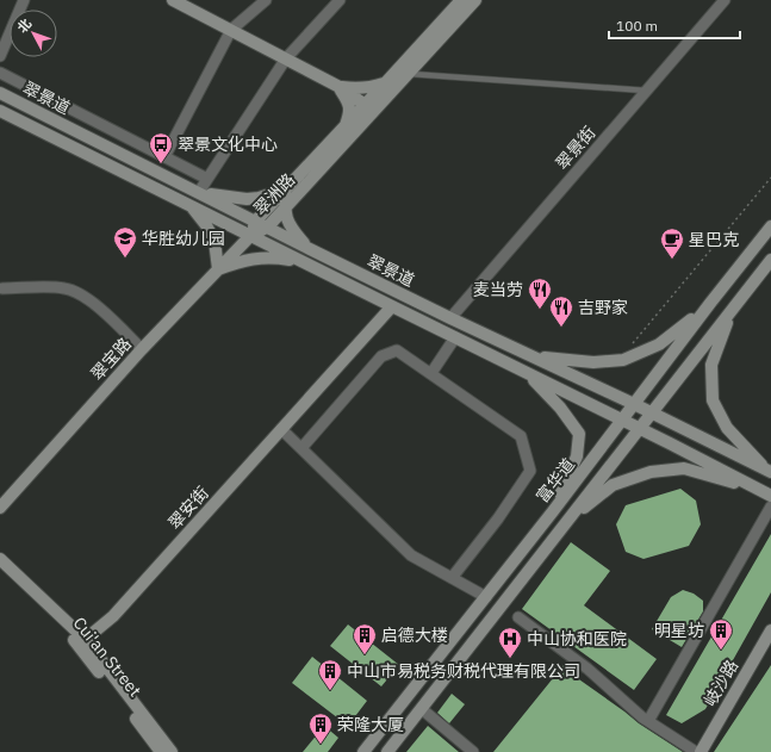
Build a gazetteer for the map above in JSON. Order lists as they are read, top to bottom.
{
  "streets": {
    "main road": [
      "翠景道",
      "翠洲路",
      "翠宝路",
      "富华道",
      "翠安街",
      "Cui'an Street",
      "岐沙路"
    ],
    "street": ["翠景街"]
  },
  "crossings": [
    ["翠景道", "翠景街"],
    ["翠景道", "翠洲路"],
    ["翠景道", "翠宝路"],
    ["翠景道", "富华道"],
    ["翠景道", "翠安街"],
    ["翠洲路", "翠宝路"],
    ["翠安街", "Cui'an Street"]
  ],
  "places": {
    "bus stop": ["翠景文化中心"],
    "school or university": ["华胜幼儿园"],
    "cafe": ["星巴克"],
    "restaurant": ["麦当劳", "吉野家"],
    "building": [
      "明星坊",
      "启德大楼",
      "中山市易税务财税代理有限公司",
      "荣隆大厦"
    ],
    "hospital": ["中山协和医院"]
  },
  "scale_bar": "100 m",
  "north": "top left"
}
